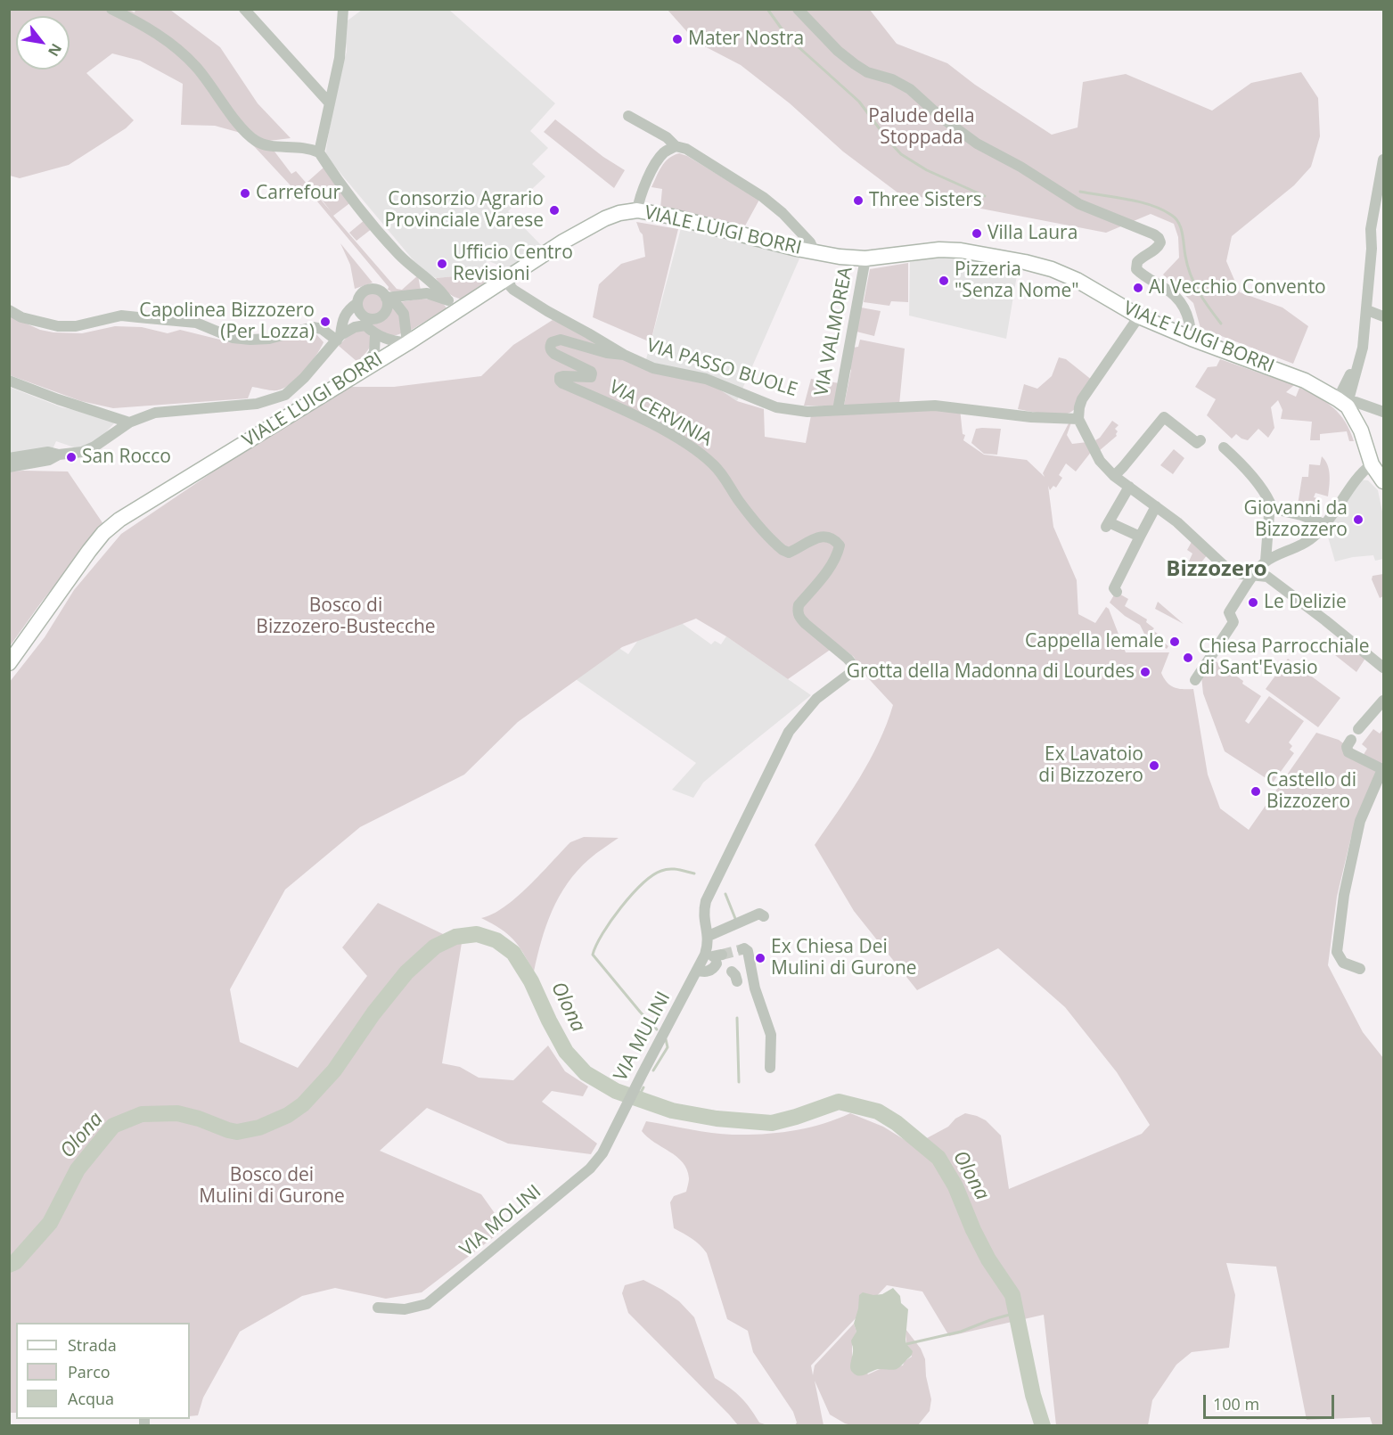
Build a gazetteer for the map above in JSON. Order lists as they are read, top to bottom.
{
  "streets": {
    "main road": ["VIALE LUIGI BORRI"],
    "street": [
      "VIA VALMOREA",
      "VIA PASSO BUOLE",
      "VIA CERVINIA",
      "VIA MULINI",
      "VIA MOLINI"
    ]
  },
  "crossings": [
    ["VIALE LUIGI BORRI", "VIA VALMOREA"],
    ["VIALE LUIGI BORRI", "VIA PASSO BUOLE"],
    ["VIA VALMOREA", "VIA PASSO BUOLE"],
    ["VIA PASSO BUOLE", "VIA CERVINIA"],
    ["VIA CERVINIA", "VIA MULINI"],
    ["VIA MULINI", "VIA MOLINI"]
  ],
  "districts": ["Bizzozero"],
  "water": ["Olona"],
  "parks": ["Palude della Stoppada", "Bosco di Bizzozero-Bustecche", "Bosco dei Mulini di Gurone"],
  "places": [
    "Mater Nostra",
    "Carrefour",
    "Three Sisters",
    "Consorzio Agrario Provinciale Varese",
    "Villa Laura",
    "Ufficio Centro Revisioni",
    "Pizzeria \"Senza Nome\"",
    "Al Vecchio Convento",
    "Capolinea Bizzozero (Per Lozza)",
    "San Rocco",
    "Giovanni da Bizzozzero",
    "Le Delizie",
    "Cappella Iemale",
    "Chiesa Parrocchiale di Sant'Evasio",
    "Grotta della Madonna di Lourdes",
    "Ex Lavatoio di Bizzozero",
    "Castello di Bizzozero",
    "Ex Chiesa Dei Mulini di Gurone"
  ],
  "legend": ["Strada", "Parco", "Acqua"],
  "scale_bar": "100 m",
  "north": "bottom right"
}
